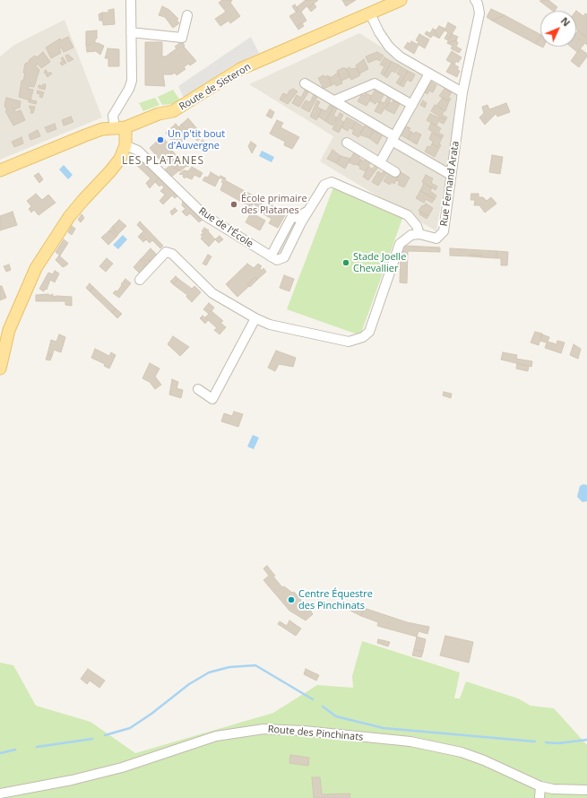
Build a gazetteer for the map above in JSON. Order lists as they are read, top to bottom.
{
  "streets": {
    "main road": ["Route de Sisteron"],
    "street": ["Rue Fernand Arata", "Rue de l'École", "Route des Pinchinats"]
  },
  "districts": ["LES PLATANES"],
  "places": [
    "Un p'tit bout d'Auvergne",
    "École primaire des Platanes",
    "Stade Joelle Chevallier",
    "Centre Équestre des Pinchinats"
  ],
  "north": "top right"
}
